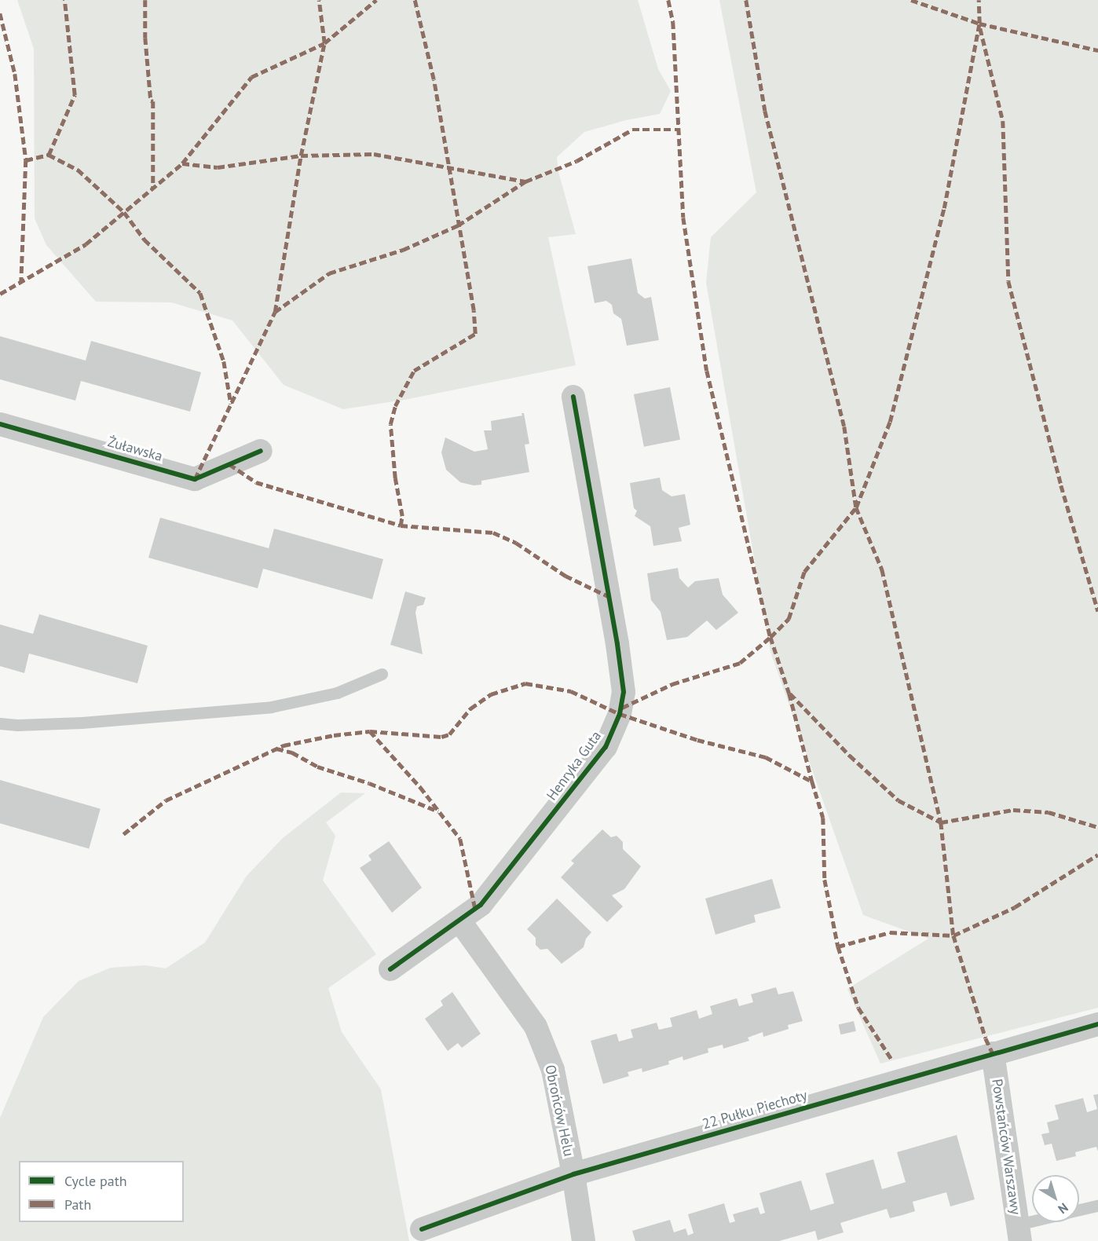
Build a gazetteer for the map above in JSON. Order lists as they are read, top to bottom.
{
  "streets": {
    "street": [
      "Żuławska",
      "Henryka Guta",
      "22 Pułku Piechoty",
      "Obrońców Helu",
      "Powstańców Warszawy"
    ]
  },
  "crossings": [
    ["Henryka Guta", "Obrońców Helu"],
    ["22 Pułku Piechoty", "Obrońców Helu"],
    ["22 Pułku Piechoty", "Powstańców Warszawy"]
  ],
  "legend": ["Cycle path", "Path"],
  "north": "bottom right"
}
